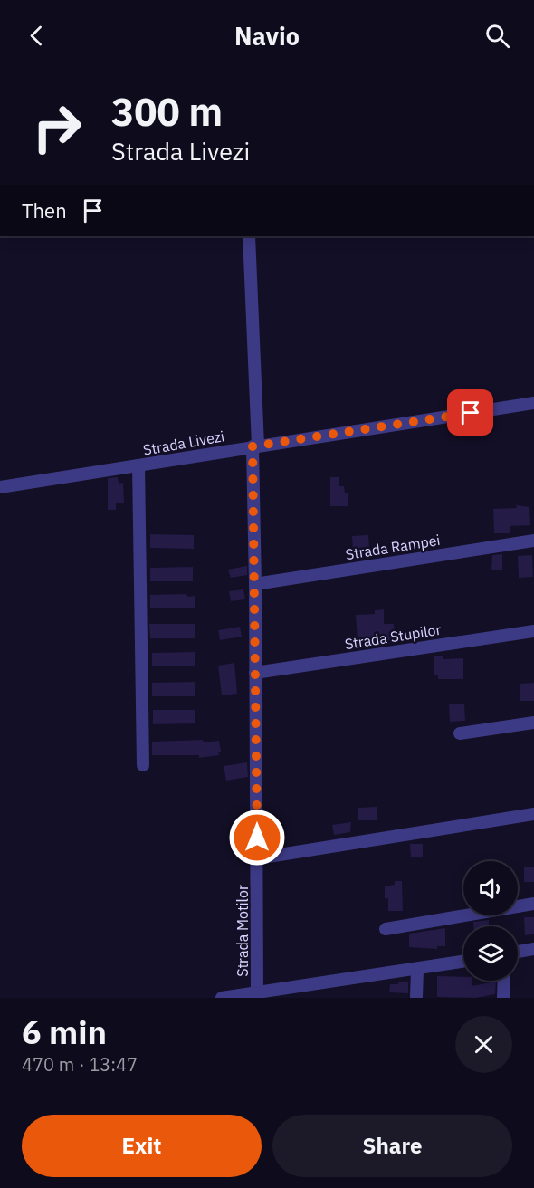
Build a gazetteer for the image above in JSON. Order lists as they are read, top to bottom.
{
  "streets": {
    "street": [
      "Strada Livezi",
      "Strada Rampei",
      "Strada Stupilor",
      "Strada Motilor"
    ]
  },
  "crossings": [
    ["Strada Livezi", "Strada Motilor"],
    ["Strada Rampei", "Strada Motilor"],
    ["Strada Stupilor", "Strada Motilor"]
  ],
  "page": {
    "header": "Navio",
    "turn": ["300 m", "Strada Livezi"],
    "then": "Then",
    "heading": ["6 min", "470 m · 13:47"],
    "buttons": ["Exit", "Share"]
  }
}
